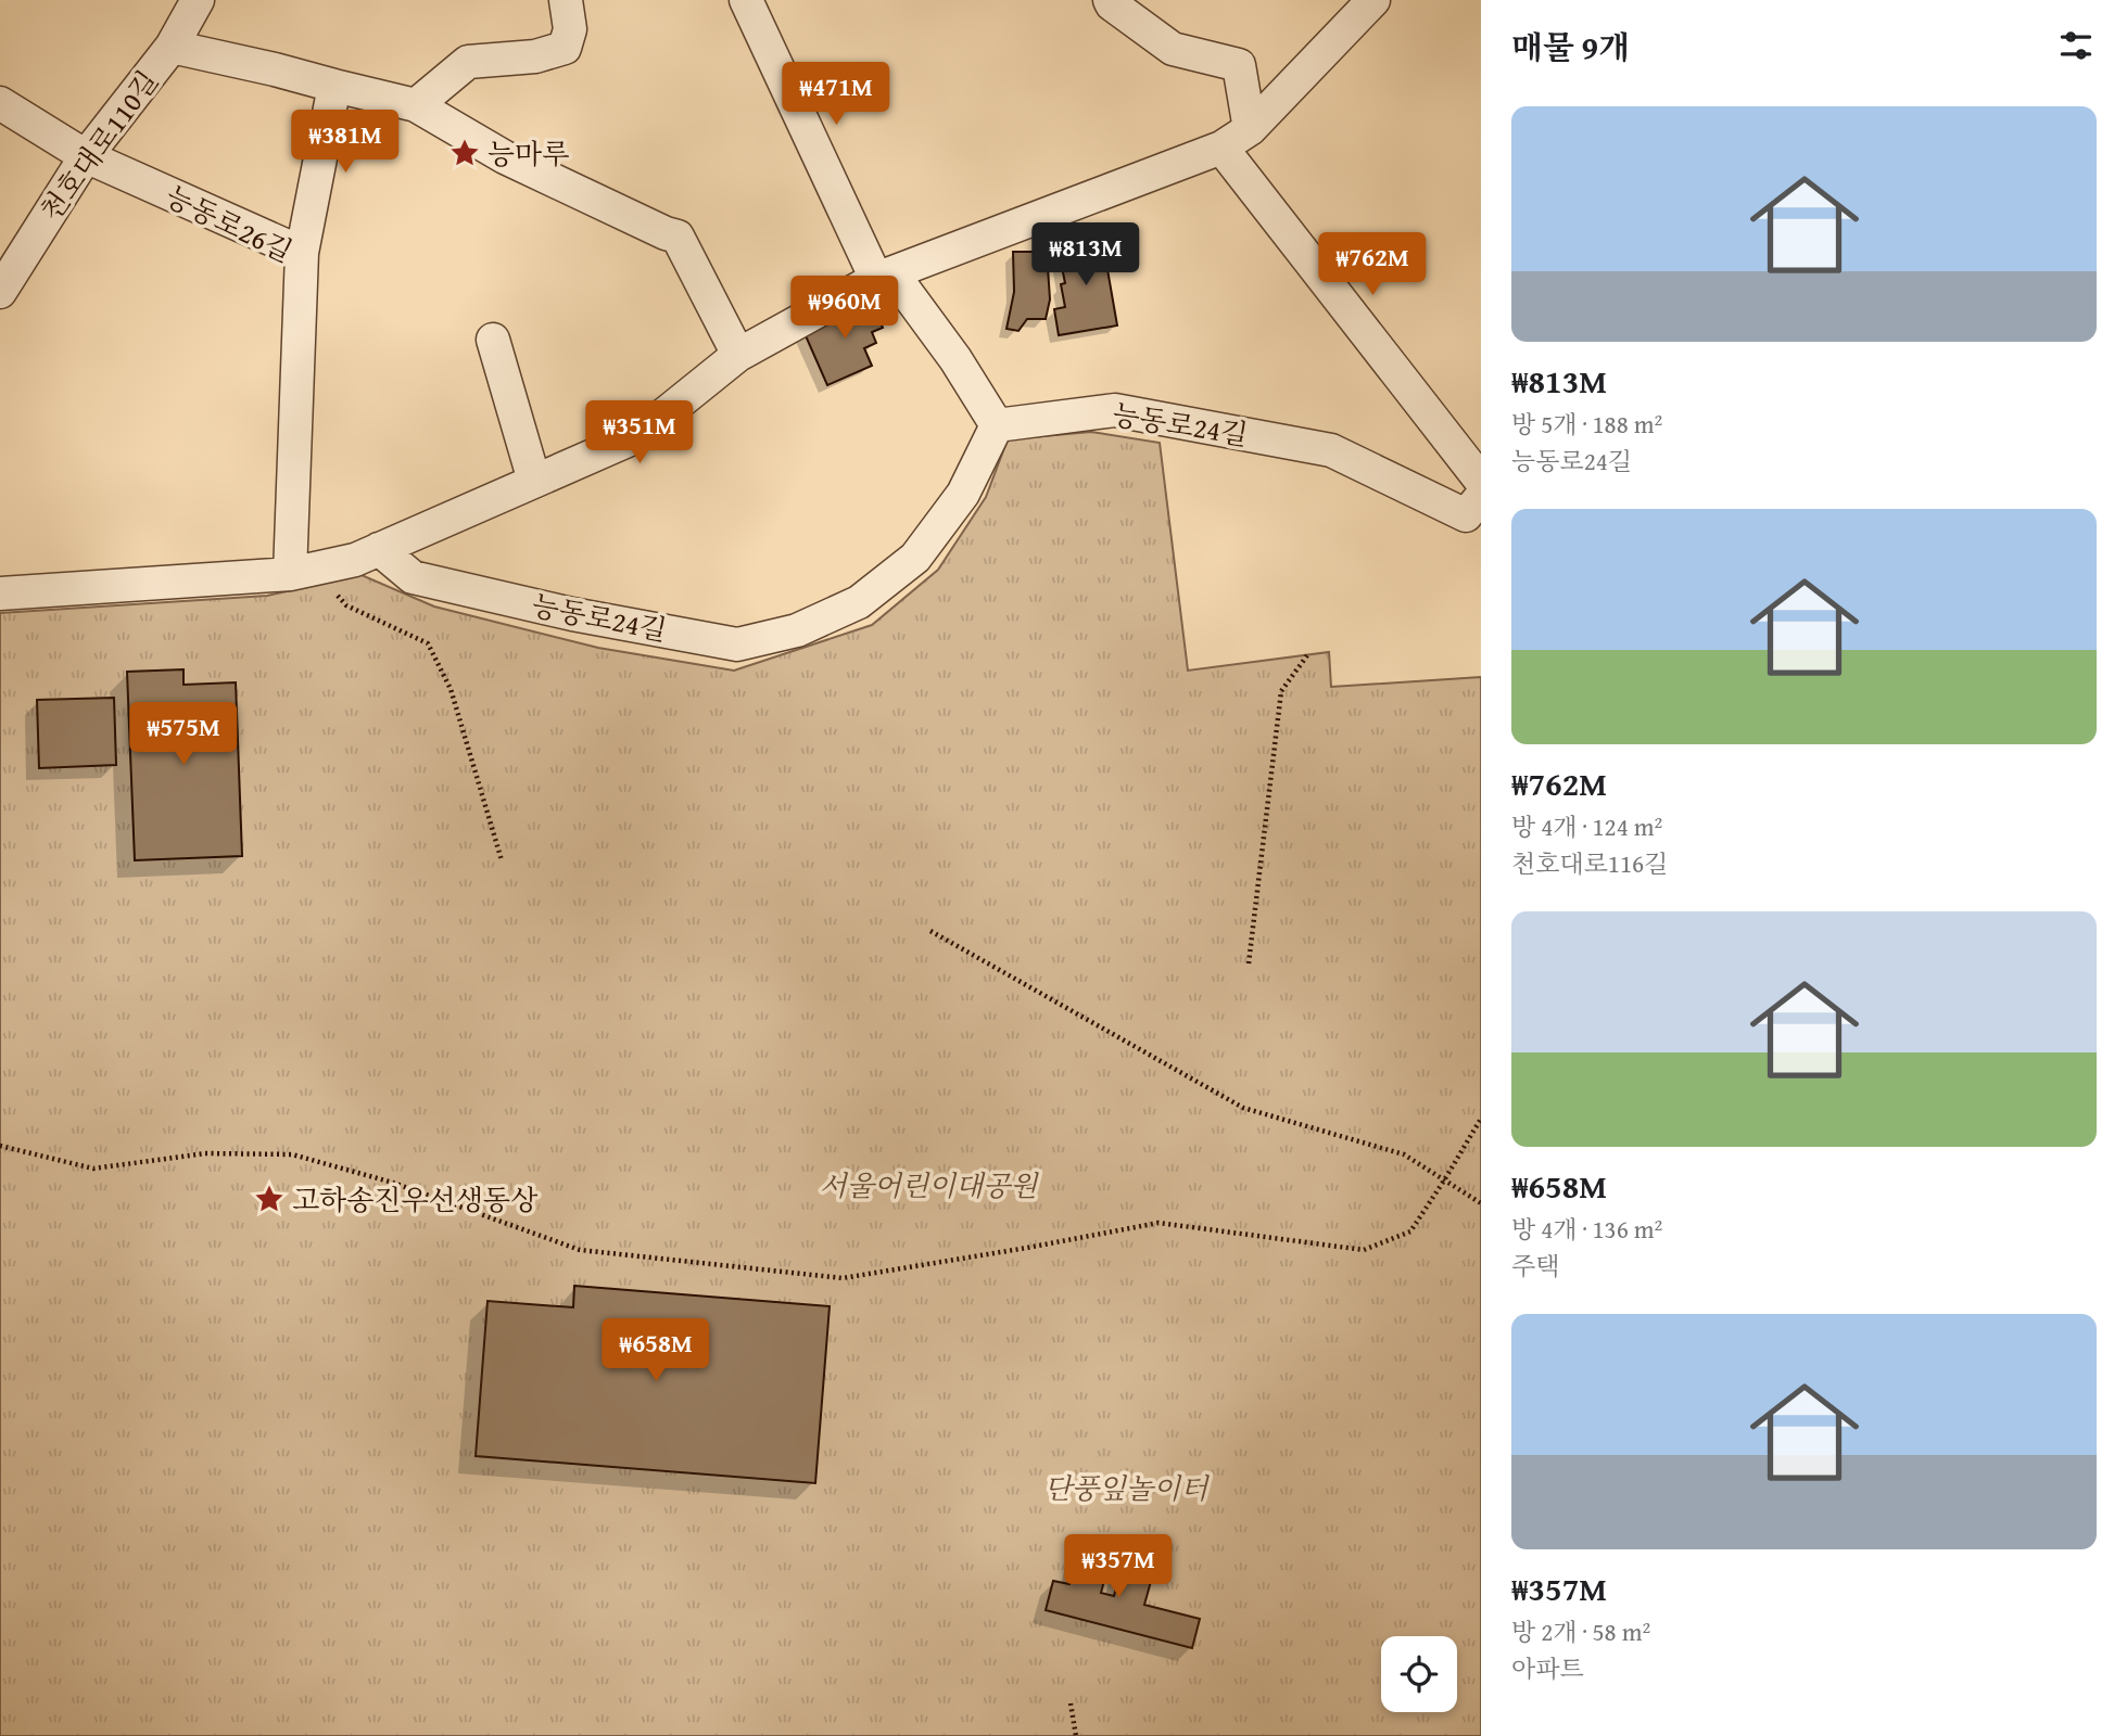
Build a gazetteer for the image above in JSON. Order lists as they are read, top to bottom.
{
  "streets": {
    "street": ["천호대로110길", "능동로26길", "능동로24길"]
  },
  "crossings": [
    ["천호대로110길", "능동로26길"]
  ],
  "parks": ["서울어린이대공원", "단풍잎놀이터"],
  "places": {
    "place": ["능마루", "고하송진우선생동상"]
  },
  "page": {
    "heading": "매물 9개",
    "price": [
      "₩471M",
      "₩381M",
      "₩813M",
      "₩762M",
      "₩960M",
      "₩351M",
      "₩575M",
      "₩658M",
      "₩357M"
    ],
    "list": [
      {
        "name": "₩813M",
        "note": "방 5개 · 188 m² · 능동로24길"
      },
      {
        "name": "₩762M",
        "note": "방 4개 · 124 m² · 천호대로116길"
      },
      {
        "name": "₩658M",
        "note": "방 4개 · 136 m² · 주택"
      },
      {
        "name": "₩357M",
        "note": "방 2개 · 58 m² · 아파트"
      }
    ]
  }
}
